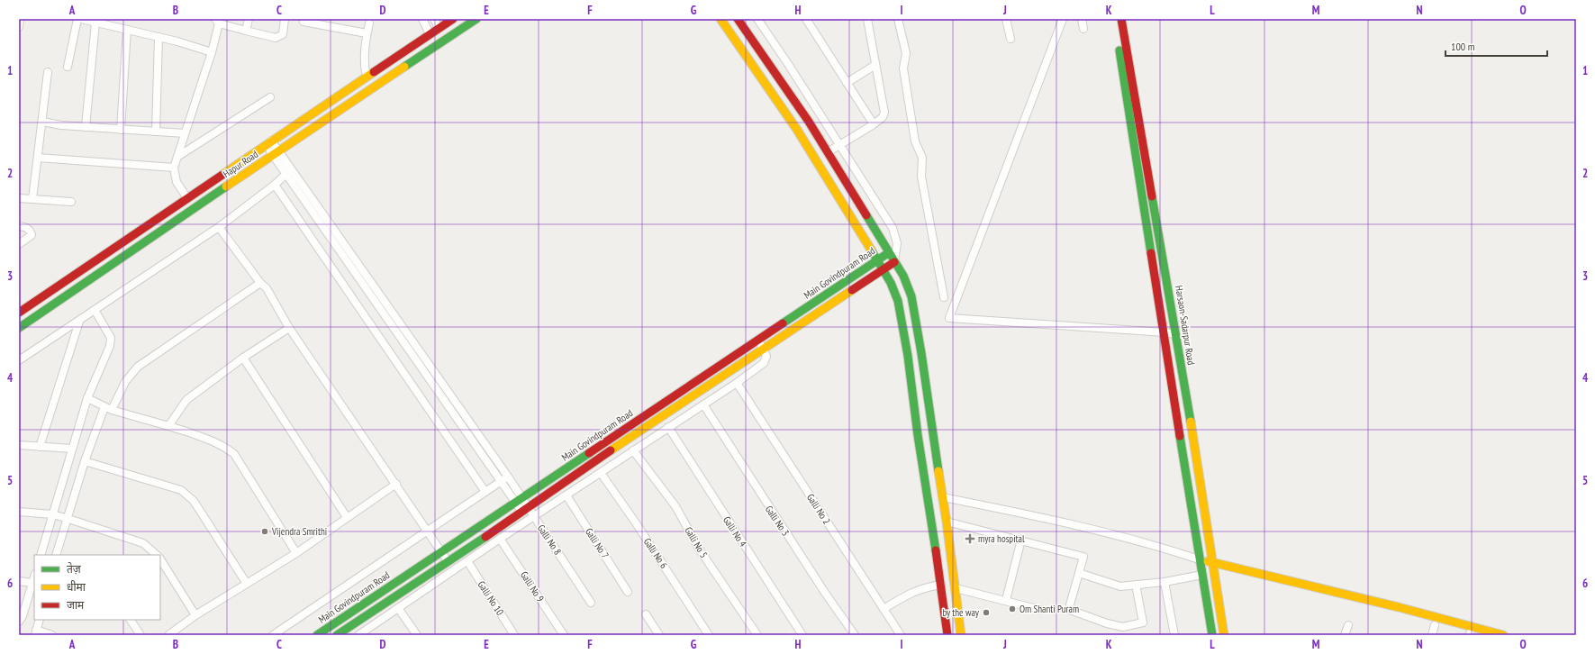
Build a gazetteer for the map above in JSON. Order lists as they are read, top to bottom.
{
  "streets": {
    "street": [
      "Hapur Road",
      "Main Govindpuram Road",
      "Harsaon-Sadarpur Road",
      "Galli No 2",
      "Galli No 3",
      "Galli No 4",
      "Galli No 8",
      "Galli No 5",
      "Galli No 7",
      "Galli No 6",
      "Galli No 9",
      "Galli No 10"
    ]
  },
  "crossings": [
    ["Hapur Road", "Galli No 8"],
    ["Main Govindpuram Road", "Galli No 8"]
  ],
  "places": {
    "other": ["Vijendra Smrithi", "Om Shanti Puram", "by the way"],
    "health": ["myra hospital"]
  },
  "legend": ["तेज़", "धीमा", "जाम"],
  "scale_bar": "100 m",
  "grid": {
    "columns": [
      "A",
      "B",
      "C",
      "D",
      "E",
      "F",
      "G",
      "H",
      "I",
      "J",
      "K",
      "L",
      "M",
      "N",
      "O"
    ],
    "rows": [
      "1",
      "2",
      "3",
      "4",
      "5",
      "6"
    ]
  }
}
